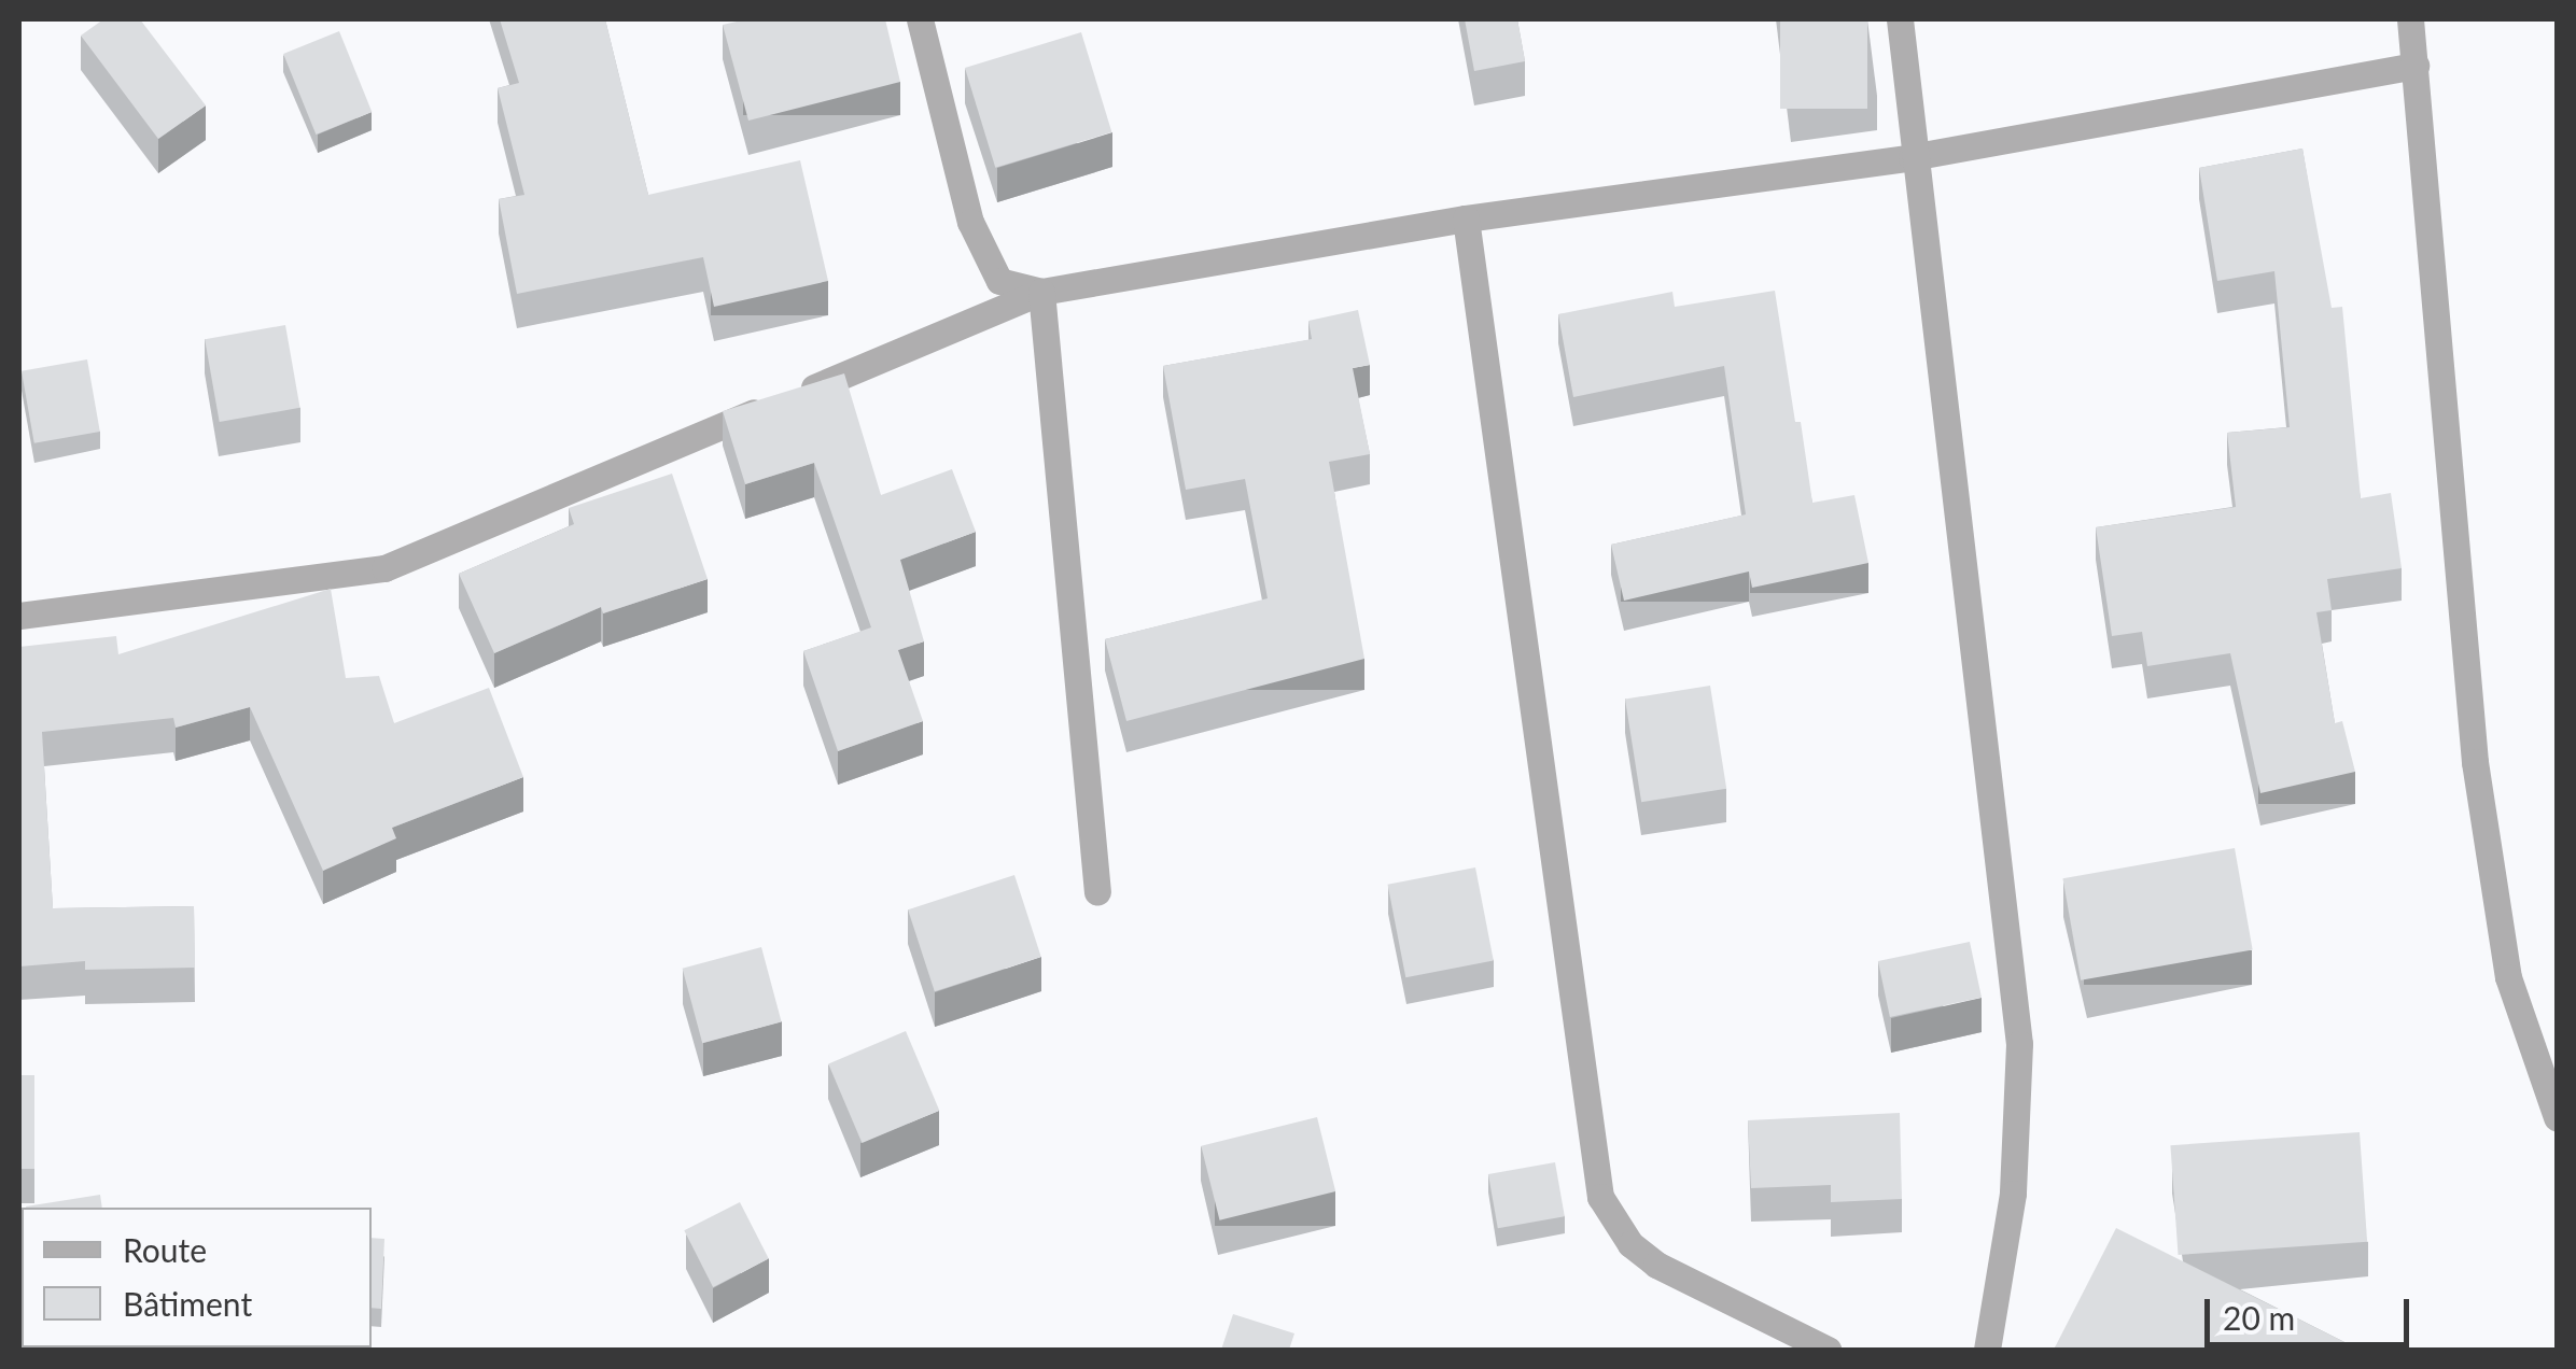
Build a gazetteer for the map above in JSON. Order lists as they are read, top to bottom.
{
  "legend": ["Route", "Bâtiment"],
  "scale_bar": "20 m"
}
